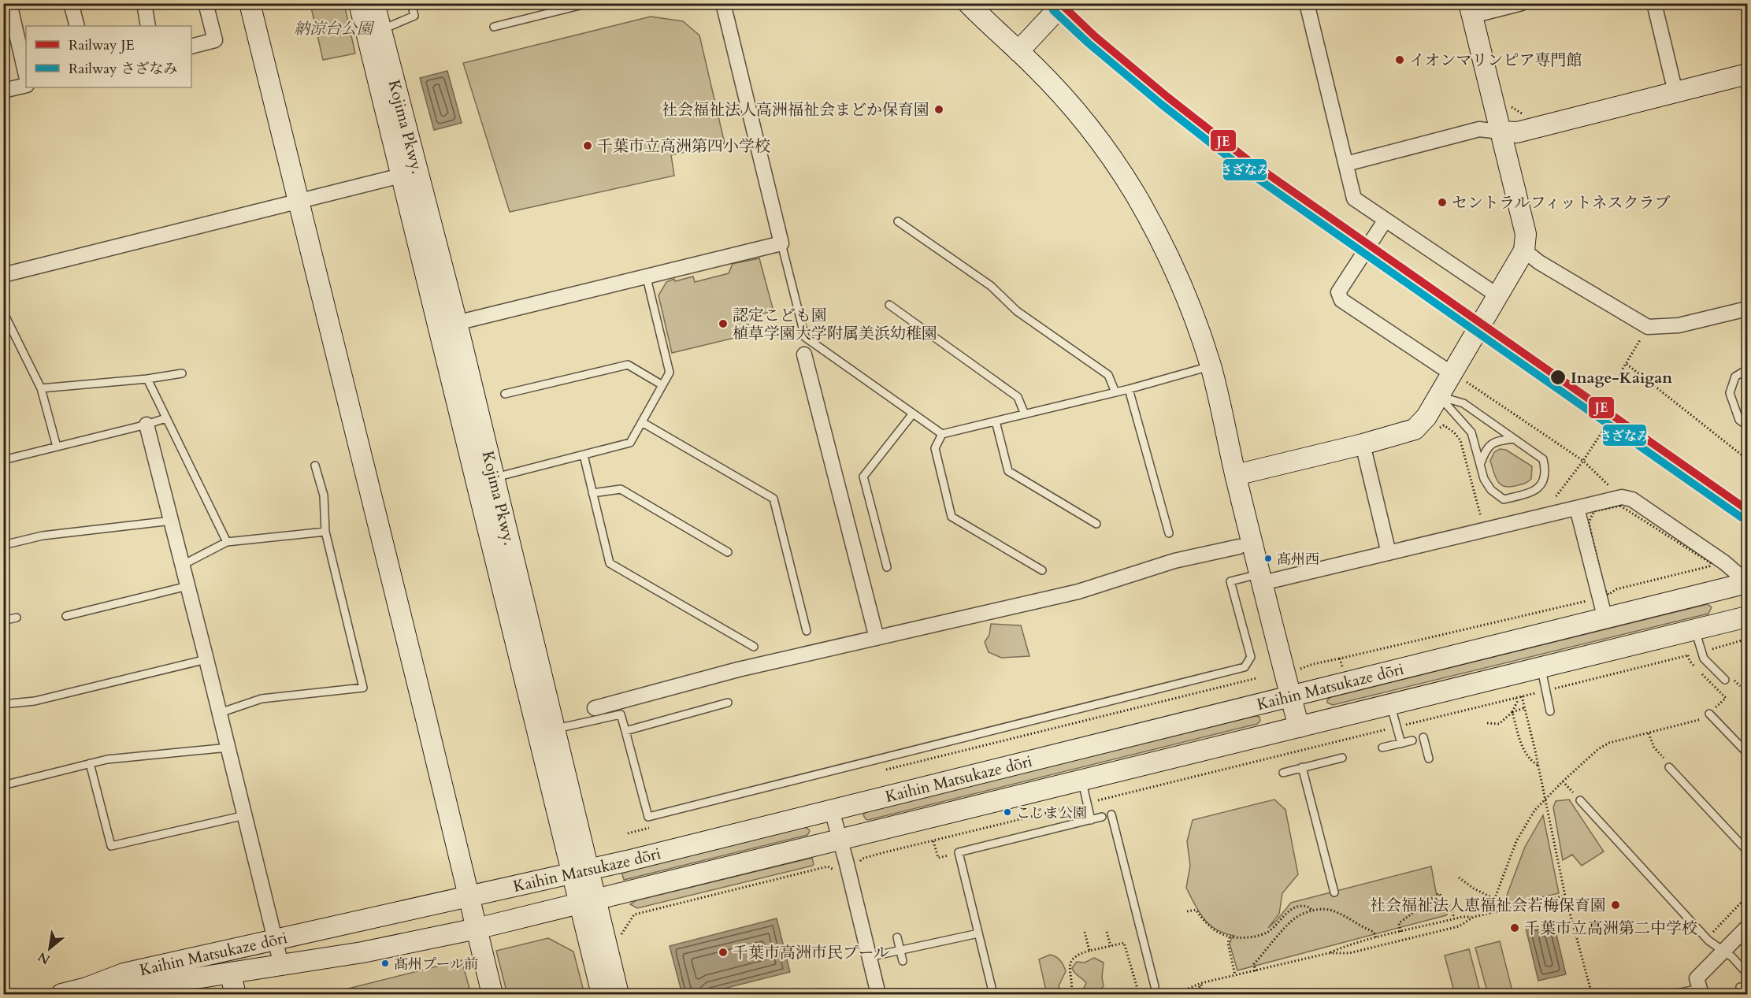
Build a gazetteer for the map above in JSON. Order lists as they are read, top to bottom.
{
  "streets": {
    "street": ["Kojima Pkwy.", "Kaihin Matsukaze dōri"]
  },
  "crossings": [
    ["Kojima Pkwy.", "Kaihin Matsukaze dōri"]
  ],
  "parks": ["納涼台公園"],
  "places": [
    "イオンマリンピア専門館",
    "社会福祉法人高洲福祉会まどか保育園",
    "千葉市立高洲第四小学校",
    "セントラルフィットネスクラブ",
    "認定こども園 植草学園大学附属美浜幼稚園",
    "Inage-Kaigan",
    "髙州西",
    "こじま公園",
    "社会福祉法人恵福祉会若梅保育園",
    "千葉市立高洲第二中学校",
    "千葉市高洲市民プール",
    "髙州プール前"
  ],
  "lines": ["rail line JE", "rail line さざなみ"],
  "legend": ["Railway JE", "Railway さざなみ"],
  "north": "bottom left"
}
